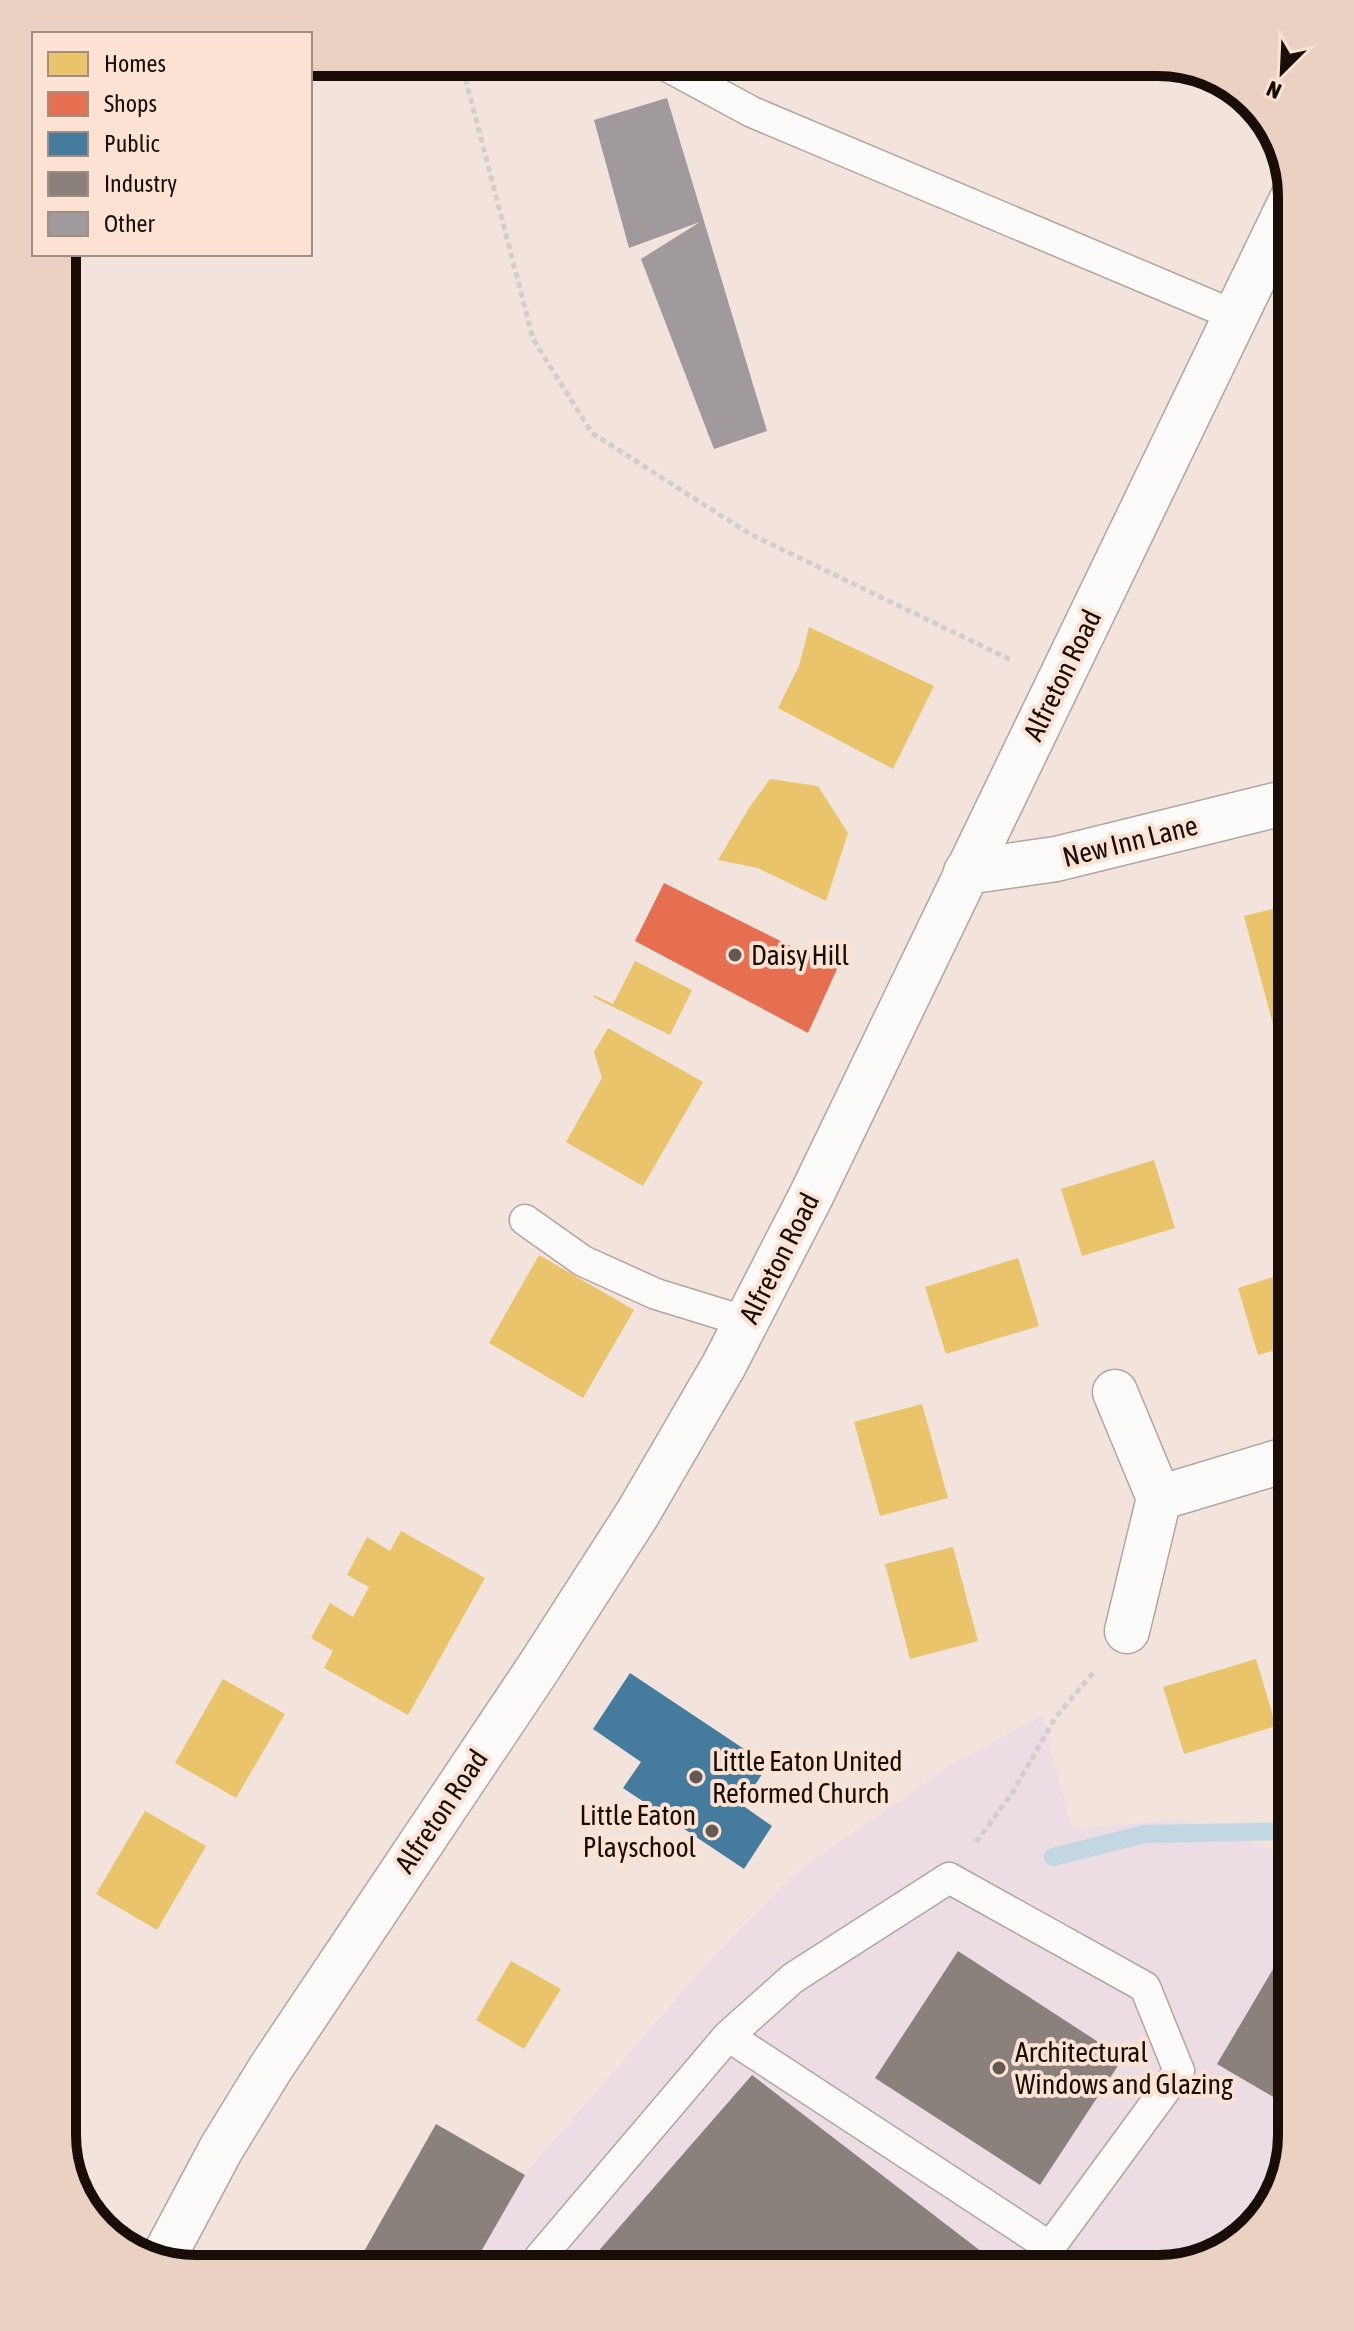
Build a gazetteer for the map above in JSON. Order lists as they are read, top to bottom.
{
  "streets": {
    "main road": ["Alfreton Road", "New Inn Lane"]
  },
  "crossings": [
    ["Alfreton Road", "New Inn Lane"]
  ],
  "places": [
    "Daisy Hill",
    "Little Eaton United Reformed Church",
    "Little Eaton Playschool",
    "Architectural Windows and Glazing"
  ],
  "legend": [
    "Homes",
    "Shops",
    "Public",
    "Industry",
    "Other"
  ],
  "north": "bottom left"
}
